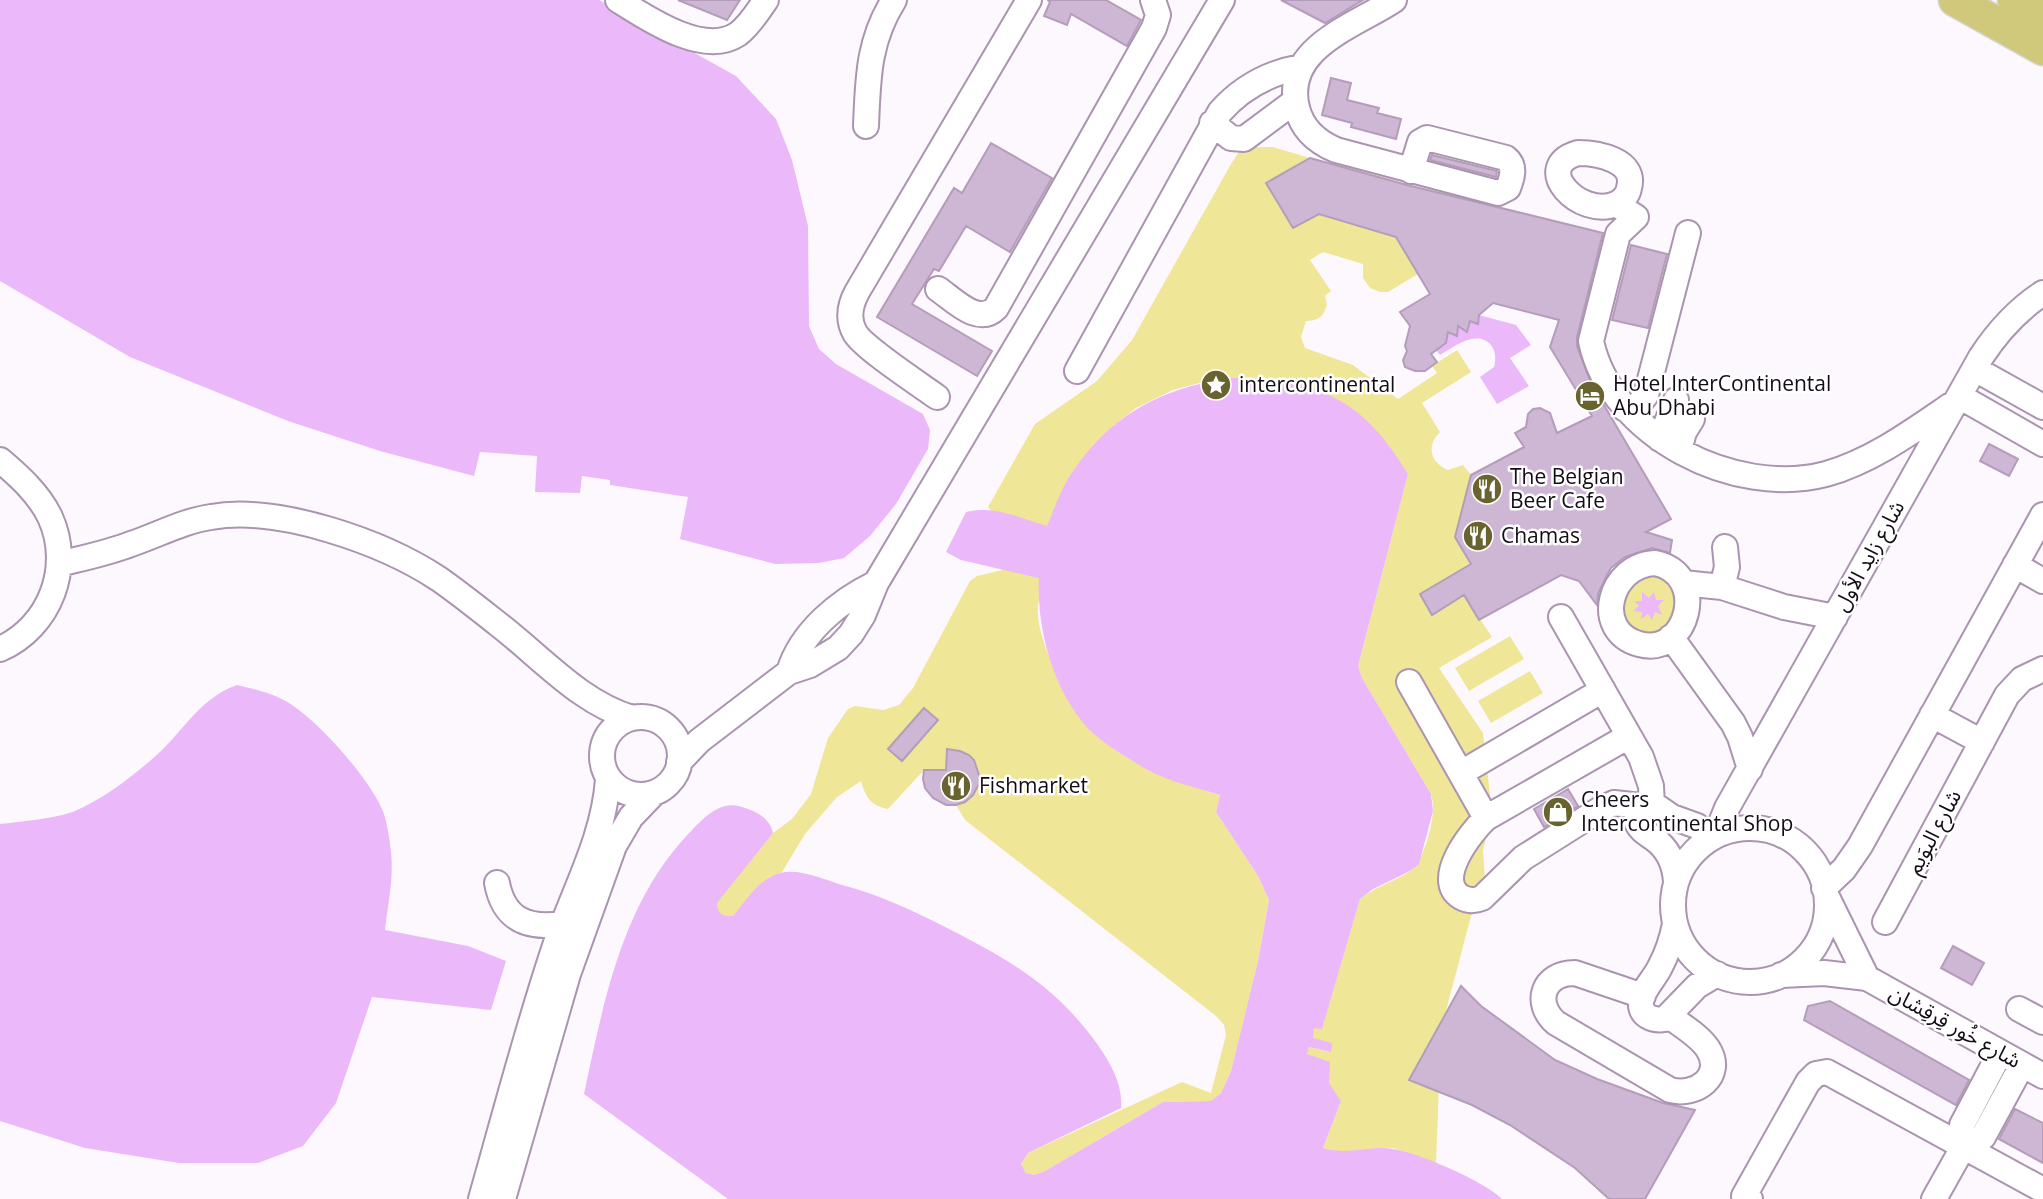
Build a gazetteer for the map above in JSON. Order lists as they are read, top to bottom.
{
  "streets": {
    "street": ["شارع زايد الأول", "شارع البوَيم", "شارع خُور قِرقِشان"]
  },
  "crossings": [
    ["شارع زايد الأول", "شارع خُور قِرقِشان"]
  ],
  "places": {
    "place": ["intercontinental"],
    "hotel": ["Hotel InterContinental Abu Dhabi"],
    "restaurant": ["The Belgian Beer Cafe", "Chamas", "Fishmarket"],
    "shop": ["Cheers Intercontinental Shop"]
  }
}
